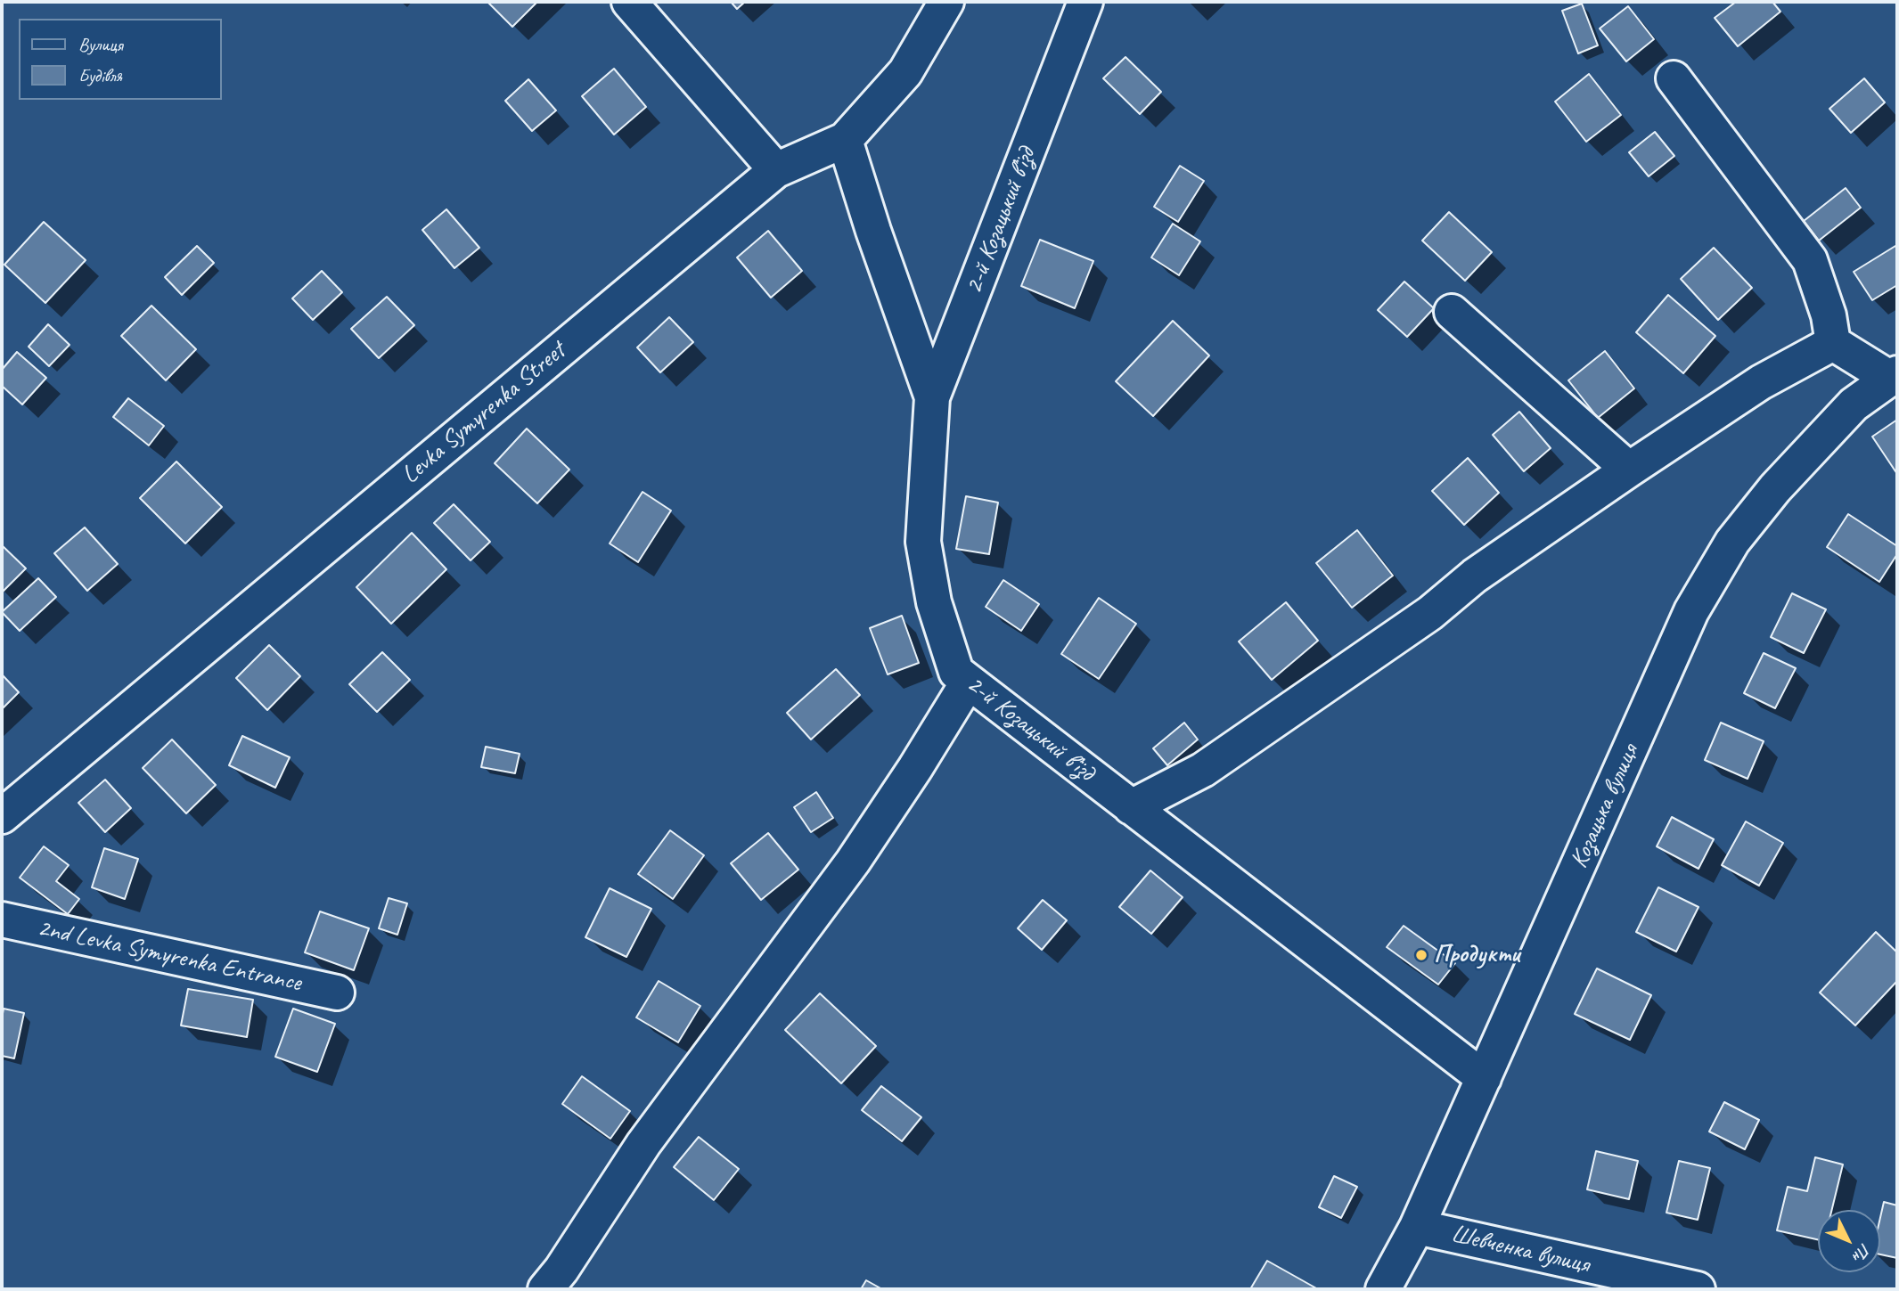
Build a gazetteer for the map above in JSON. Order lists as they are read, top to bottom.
{
  "streets": {
    "street": [
      "2-й Козацький в’їзд",
      "Levka Symyrenka Street",
      "Козацька вулиця",
      "2nd Levka Symyrenka Entrance",
      "Шевченка вулиця"
    ]
  },
  "crossings": [
    ["2-й Козацький в’їзд", "Козацька вулиця"],
    ["Козацька вулиця", "Шевченка вулиця"]
  ],
  "places": ["Продукти"],
  "legend": ["Вулиця", "Будівля"],
  "north": "bottom right"
}
